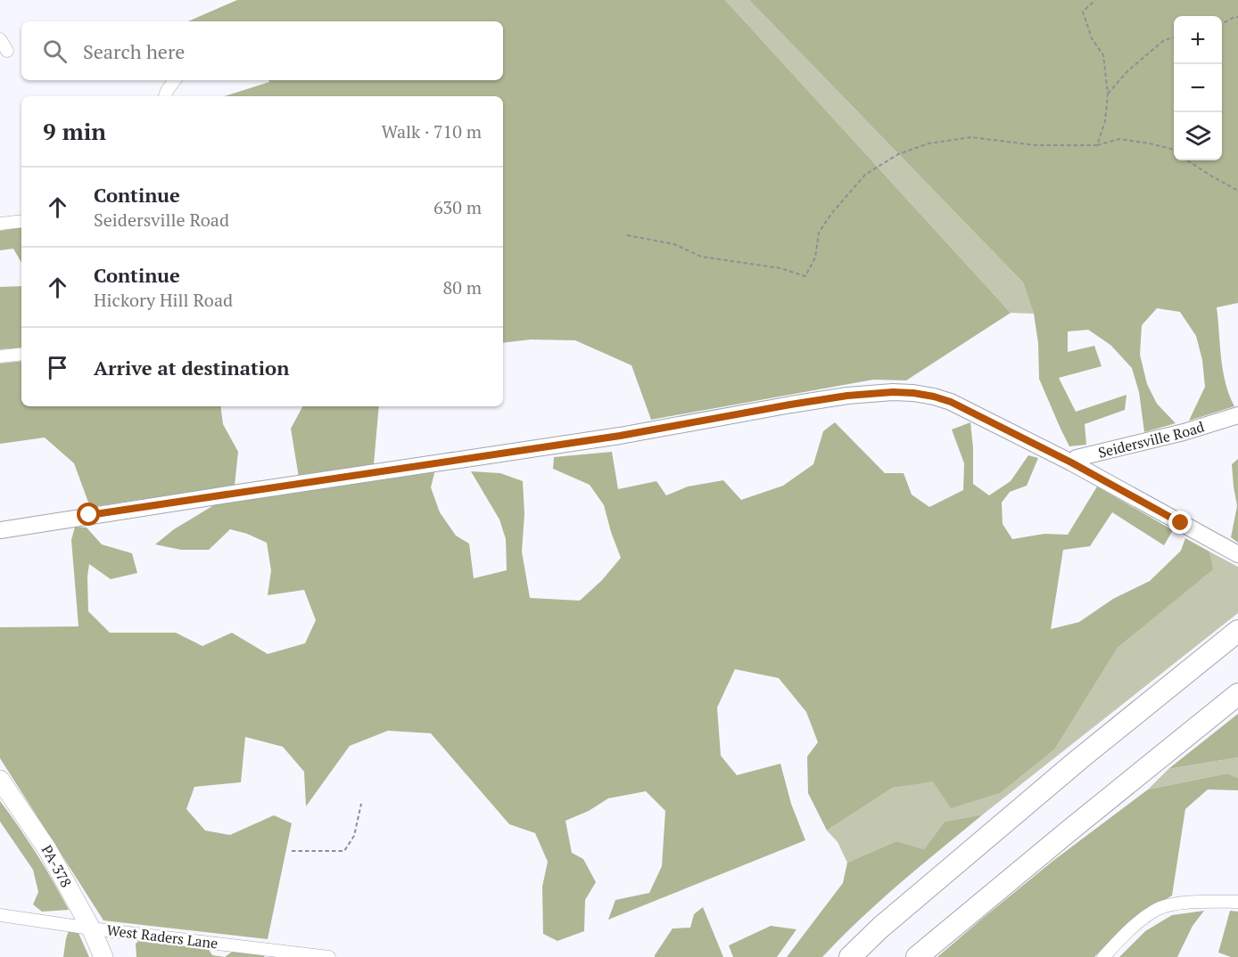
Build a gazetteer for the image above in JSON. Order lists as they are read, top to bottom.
{
  "streets": {
    "main road": ["PA-378"],
    "street": ["Seidersville Road", "West Raders Lane"]
  },
  "crossings": [
    ["PA-378", "West Raders Lane"]
  ],
  "page": {
    "map_buttons": ["+", "−"],
    "search": "Search here",
    "heading": ["9 min", "Walk · 710 m"],
    "list": [
      ["Continue", "Seidersville Road", "630 m"],
      ["Continue", "Hickory Hill Road", "80 m"],
      "Arrive at destination"
    ]
  }
}
